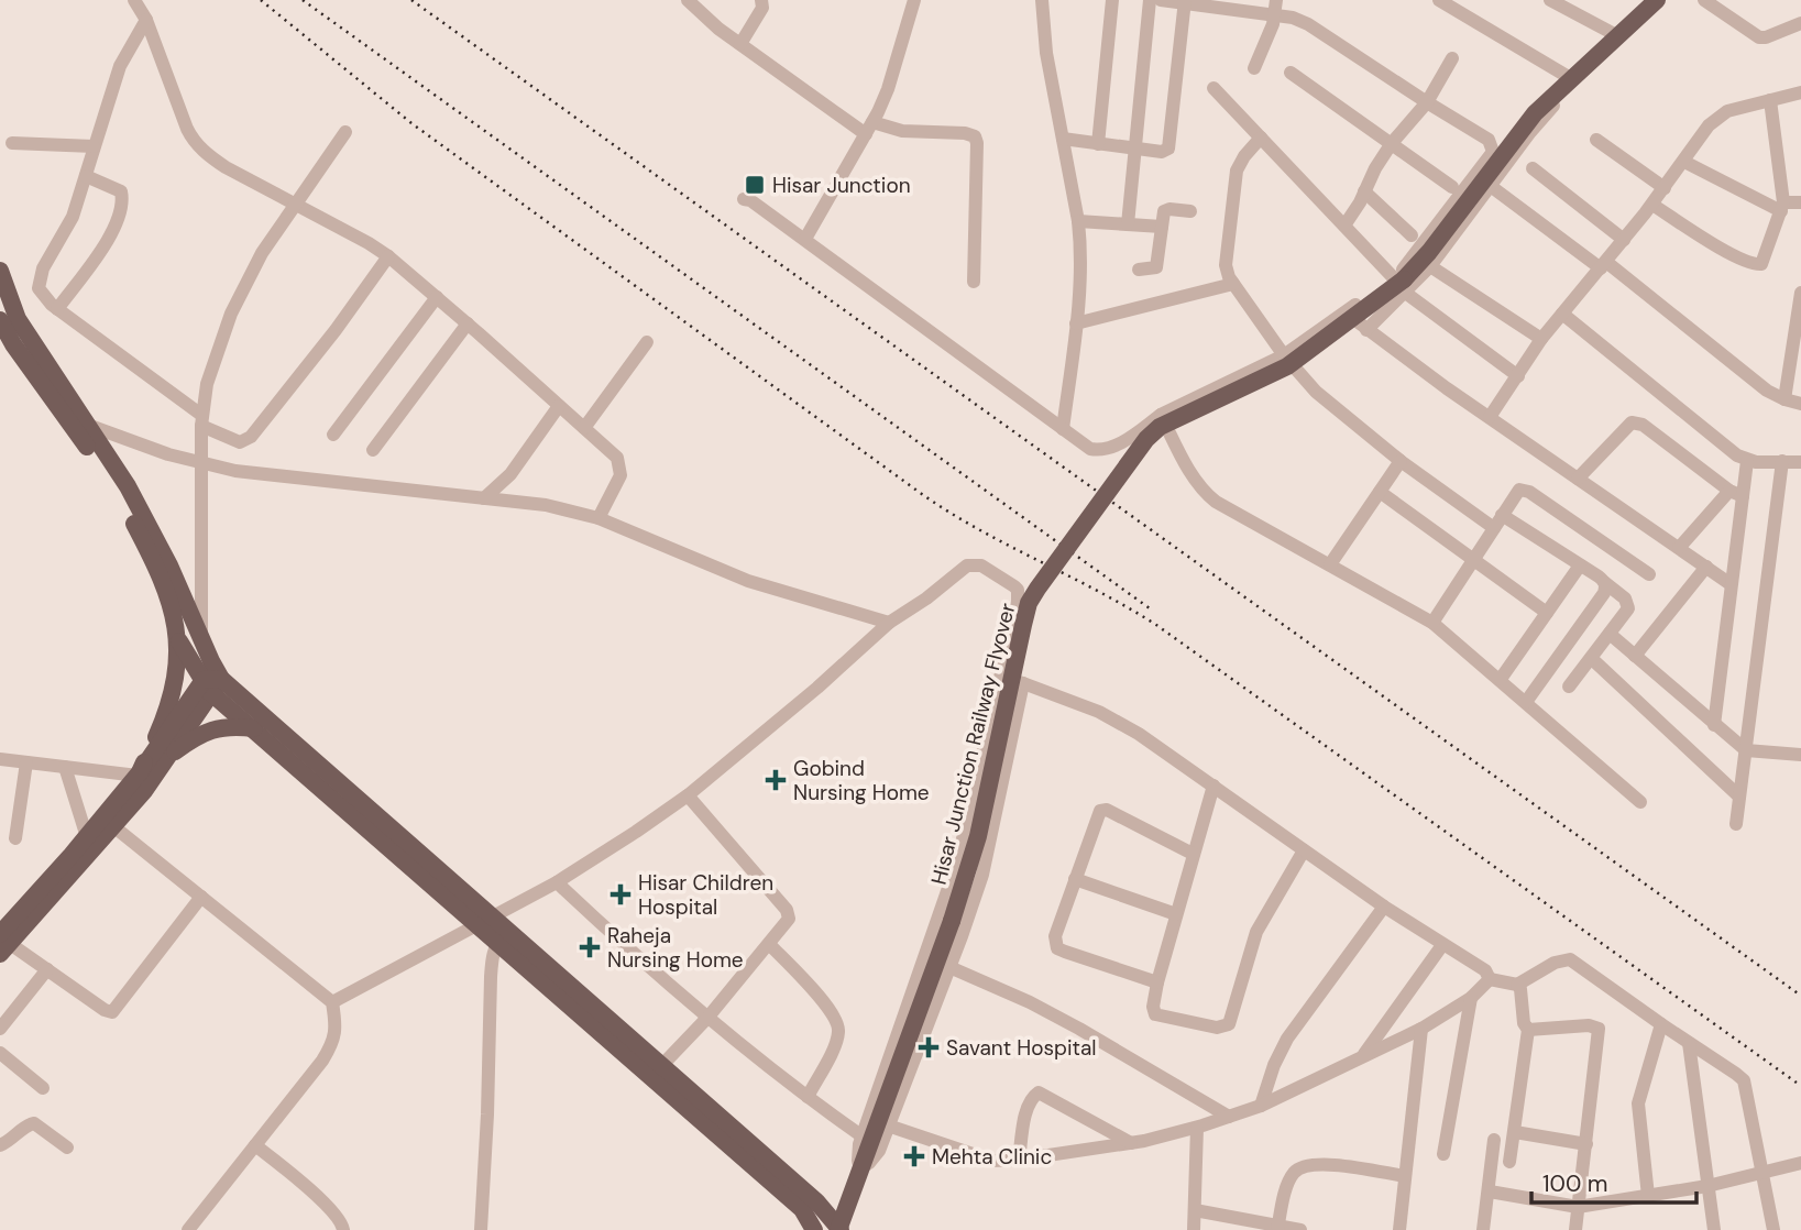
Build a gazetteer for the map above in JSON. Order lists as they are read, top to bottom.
{
  "streets": {
    "main road": ["Hisar Junction Railway Flyover"]
  },
  "places": {
    "transit": ["Hisar Junction"],
    "health": [
      "Gobind Nursing Home",
      "Hisar Children Hospital",
      "Raheja Nursing Home",
      "Savant Hospital",
      "Mehta Clinic"
    ]
  },
  "scale_bar": "100 m"
}
